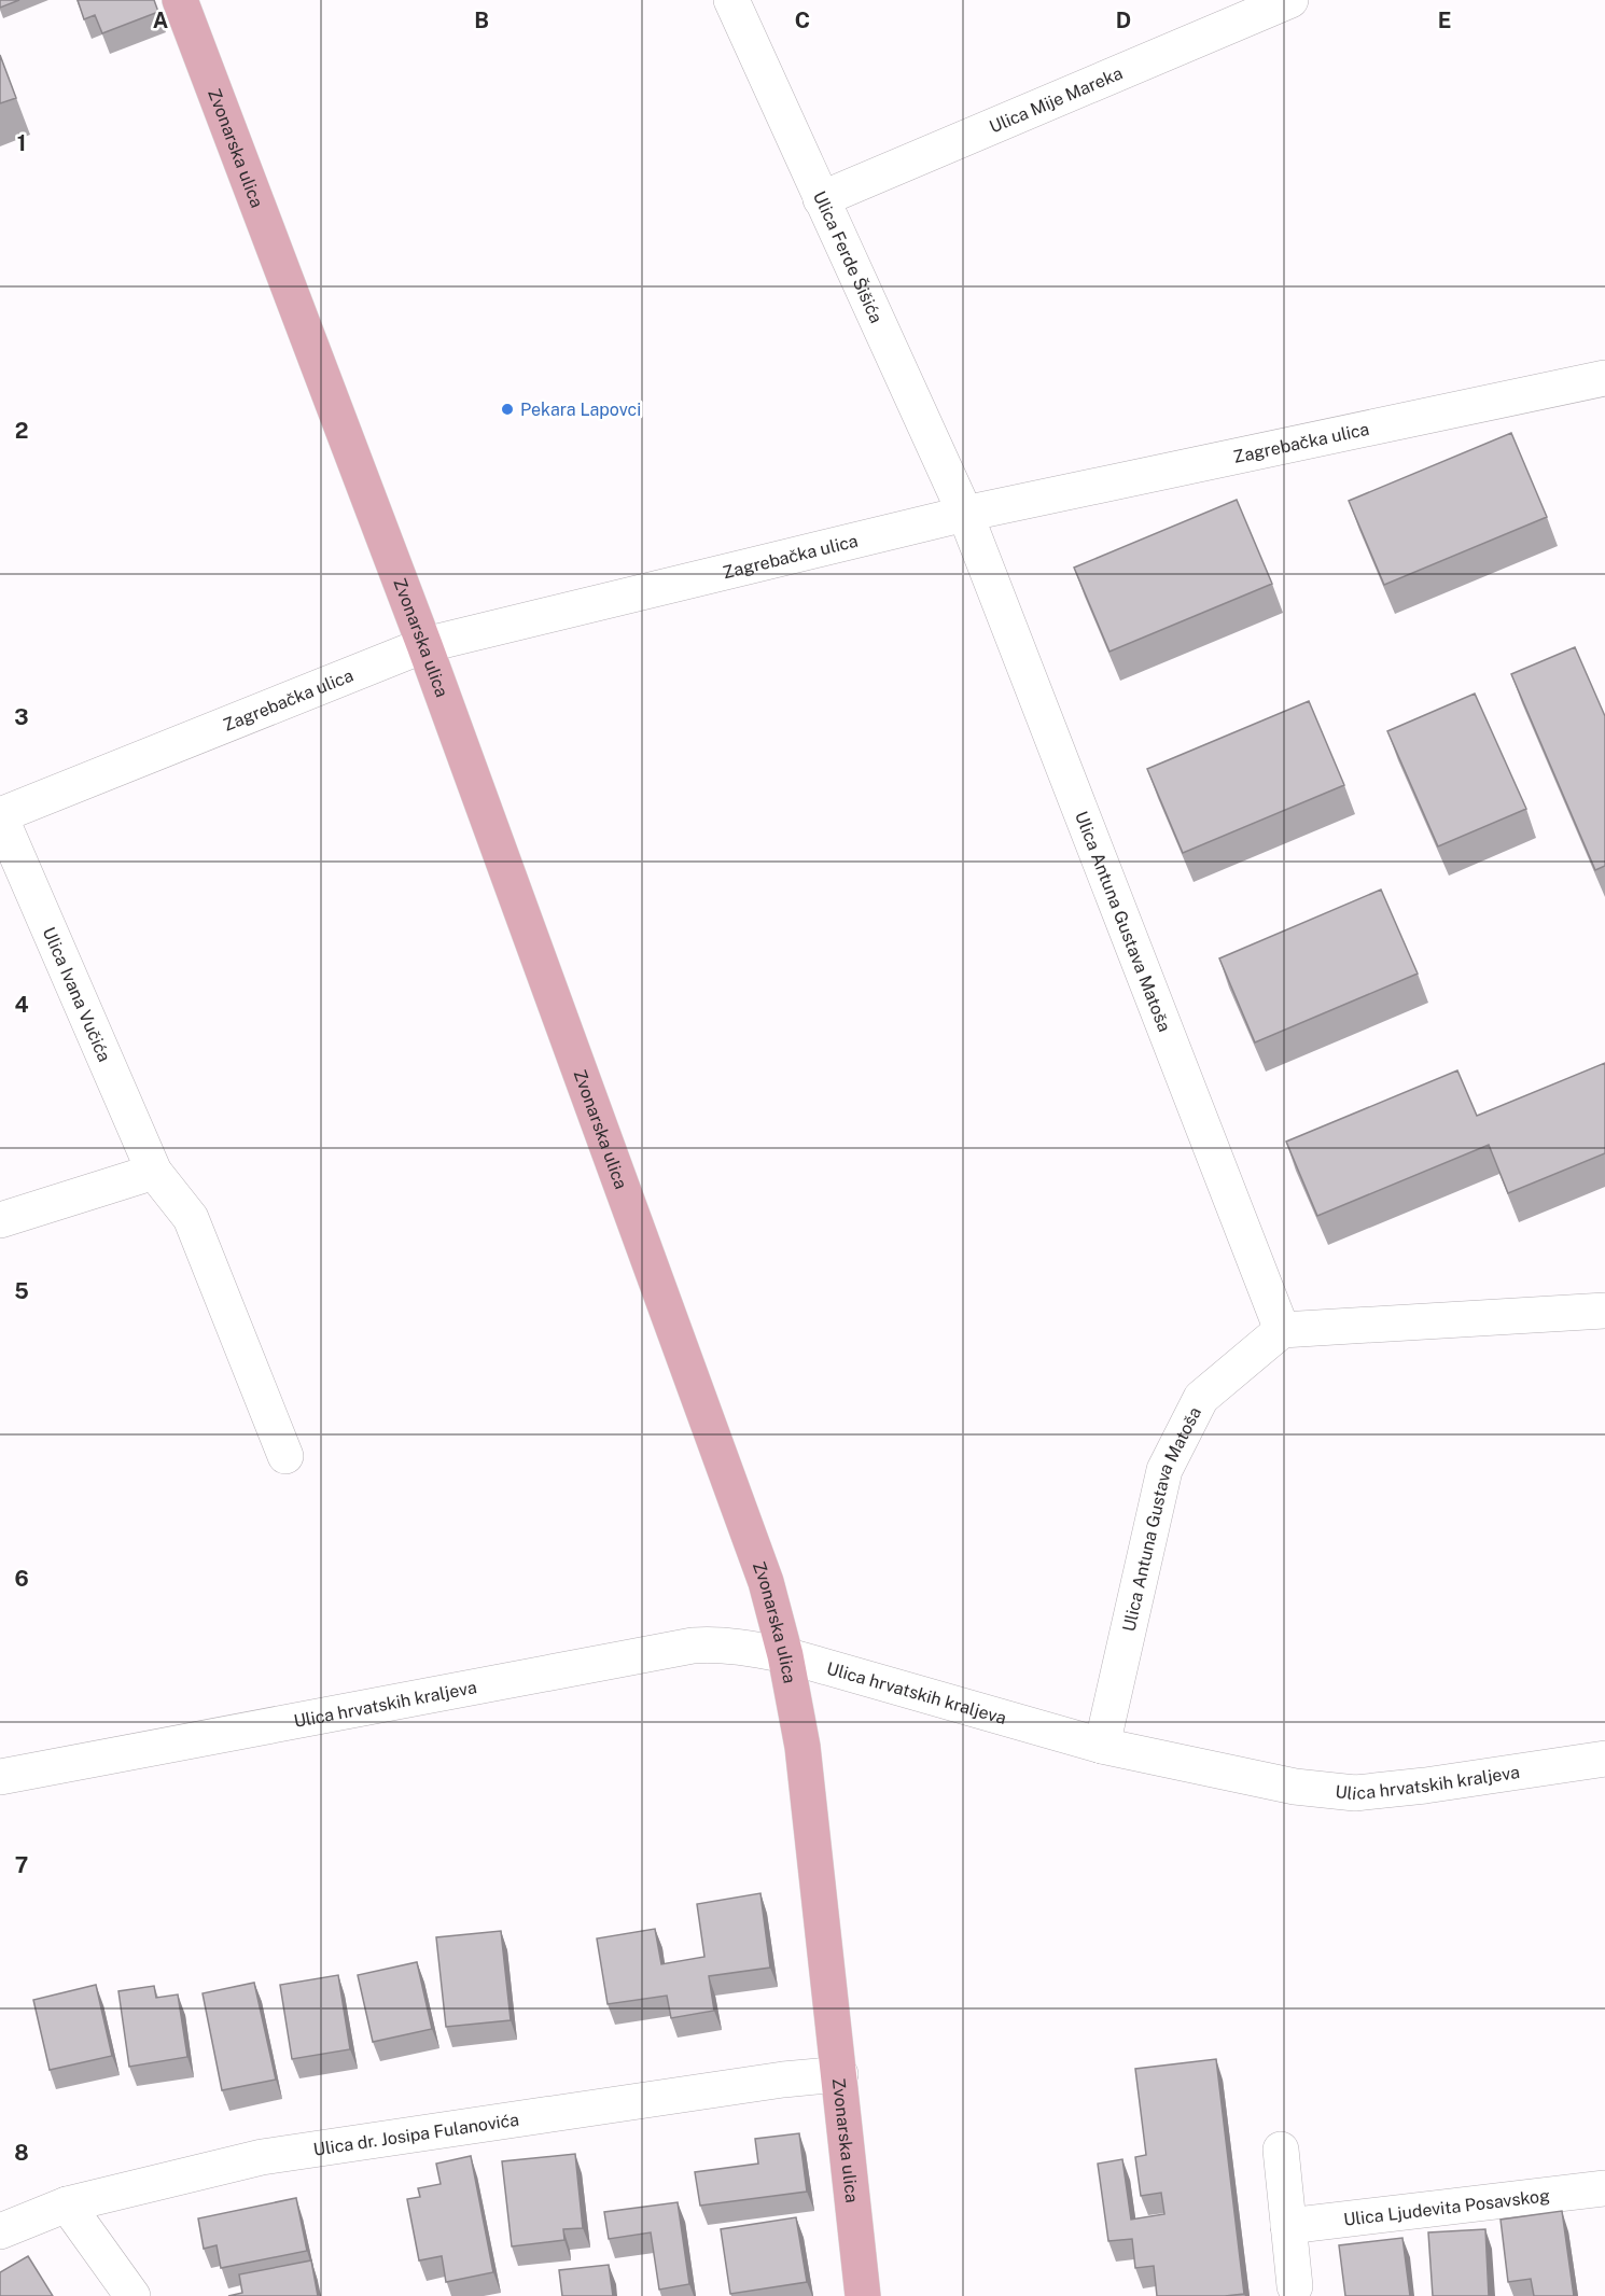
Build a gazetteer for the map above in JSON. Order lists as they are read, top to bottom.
{
  "streets": {
    "main road": ["Zvonarska ulica"],
    "street": [
      "Ulica Mije Mareka",
      "Ulica Ferde Šišića",
      "Zagrebačka ulica",
      "Ulica Antuna Gustava Matoša",
      "Ulica Ivana Vučića",
      "Ulica hrvatskih kraljeva",
      "Ulica dr. Josipa Fulanovića",
      "Ulica Ljudevita Posavskog"
    ]
  },
  "crossings": [
    ["Ulica Mije Mareka", "Ulica Ferde Šišića"],
    ["Zvonarska ulica", "Zagrebačka ulica"],
    ["Zvonarska ulica", "Ulica hrvatskih kraljeva"],
    ["Zvonarska ulica", "Ulica dr. Josipa Fulanovića"],
    ["Ulica Ferde Šišića", "Zagrebačka ulica"],
    ["Ulica Ferde Šišića", "Ulica Antuna Gustava Matoša"],
    ["Zagrebačka ulica", "Ulica Antuna Gustava Matoša"],
    ["Zagrebačka ulica", "Ulica Ivana Vučića"],
    ["Ulica Antuna Gustava Matoša", "Ulica hrvatskih kraljeva"]
  ],
  "places": ["Pekara Lapovci"],
  "grid": {
    "columns": [
      "A",
      "B",
      "C",
      "D",
      "E"
    ],
    "rows": [
      "1",
      "2",
      "3",
      "4",
      "5",
      "6",
      "7",
      "8"
    ]
  }
}
